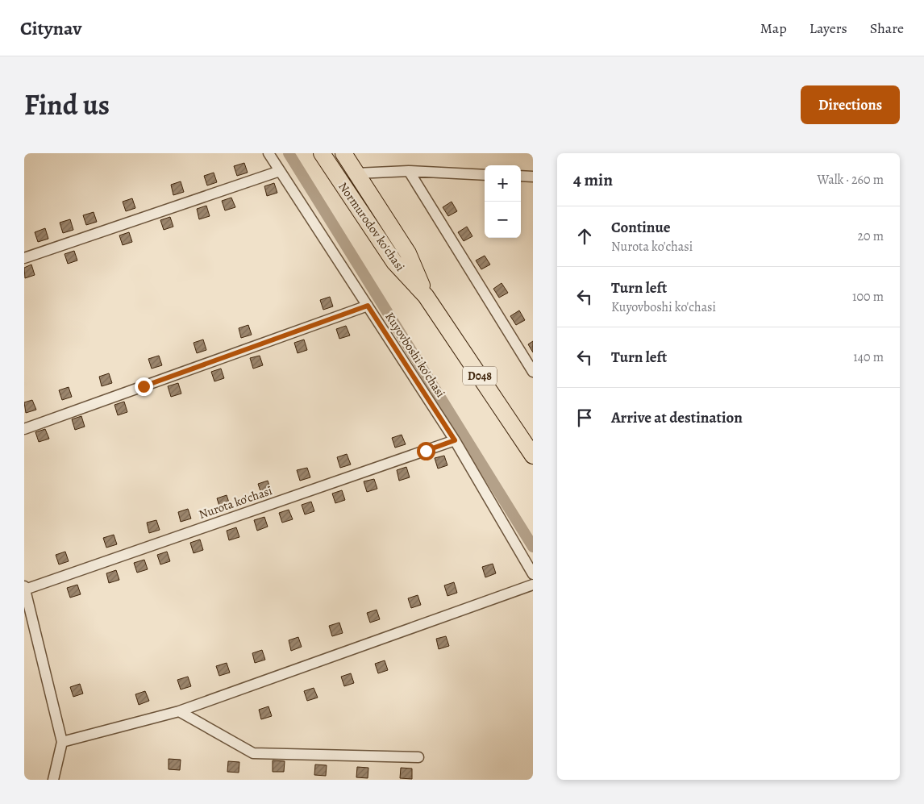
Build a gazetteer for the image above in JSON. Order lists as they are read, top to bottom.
{
  "streets": {
    "main road": ["Normurodov ko'chasi", "D048"],
    "street": ["Kuyovboshi ko'chasi", "Nurota ko'chasi"]
  },
  "crossings": [
    ["Kuyovboshi ko'chasi", "Nurota ko'chasi"]
  ],
  "page": {
    "header": "Citynav",
    "nav": ["Map", "Layers", "Share"],
    "title": "Find us",
    "buttons": "Directions",
    "heading": ["4 min", "Walk · 260 m"],
    "map_buttons": ["+", "−"],
    "list": [
      ["Continue", "Nurota ko'chasi", "20 m"],
      ["Turn left", "Kuyovboshi ko'chasi", "100 m"],
      ["Turn left", "140 m"],
      "Arrive at destination"
    ]
  }
}
